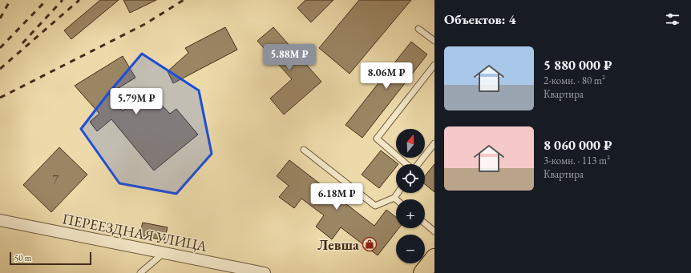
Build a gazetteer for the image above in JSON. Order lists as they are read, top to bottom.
{
  "streets": {
    "street": ["ПЕРЕЕЗДНАЯ УЛИЦА"]
  },
  "places": {
    "shop": ["Левша"]
  },
  "house_numbers": ["7"],
  "scale_bar": "50 m",
  "north": "top",
  "page": {
    "heading": "Объектов: 4",
    "list": [
      {
        "name": "5 880 000 ₽",
        "note": "2-комн. · 80 m² · Квартира"
      },
      {
        "name": "8 060 000 ₽",
        "note": "3-комн. · 113 m² · Квартира"
      }
    ],
    "price": [
      "5.88M ₽",
      "8.06M ₽",
      "5.79M ₽",
      "6.18M ₽"
    ],
    "map_buttons": ["+", "−"],
    "scale": "50 m"
  }
}
